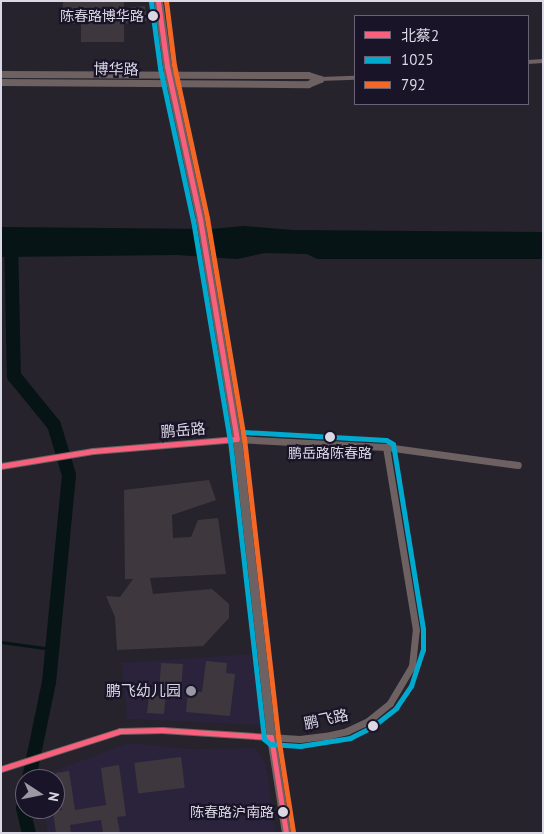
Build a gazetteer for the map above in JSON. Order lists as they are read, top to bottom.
{
  "streets": {
    "street": ["博华路", "鹏岳路", "鹏飞路"]
  },
  "crossings": [
    ["鹏岳路", "鹏飞路"]
  ],
  "places": [
    "陈春路博华路",
    "鹏岳路陈春路",
    "鹏飞幼儿园",
    "陈春路沪南路"
  ],
  "lines": ["transit line 北蔡2", "transit line 792", "transit line 1025"],
  "legend": ["北蔡2", "1025", "792"],
  "north": "right"
}
